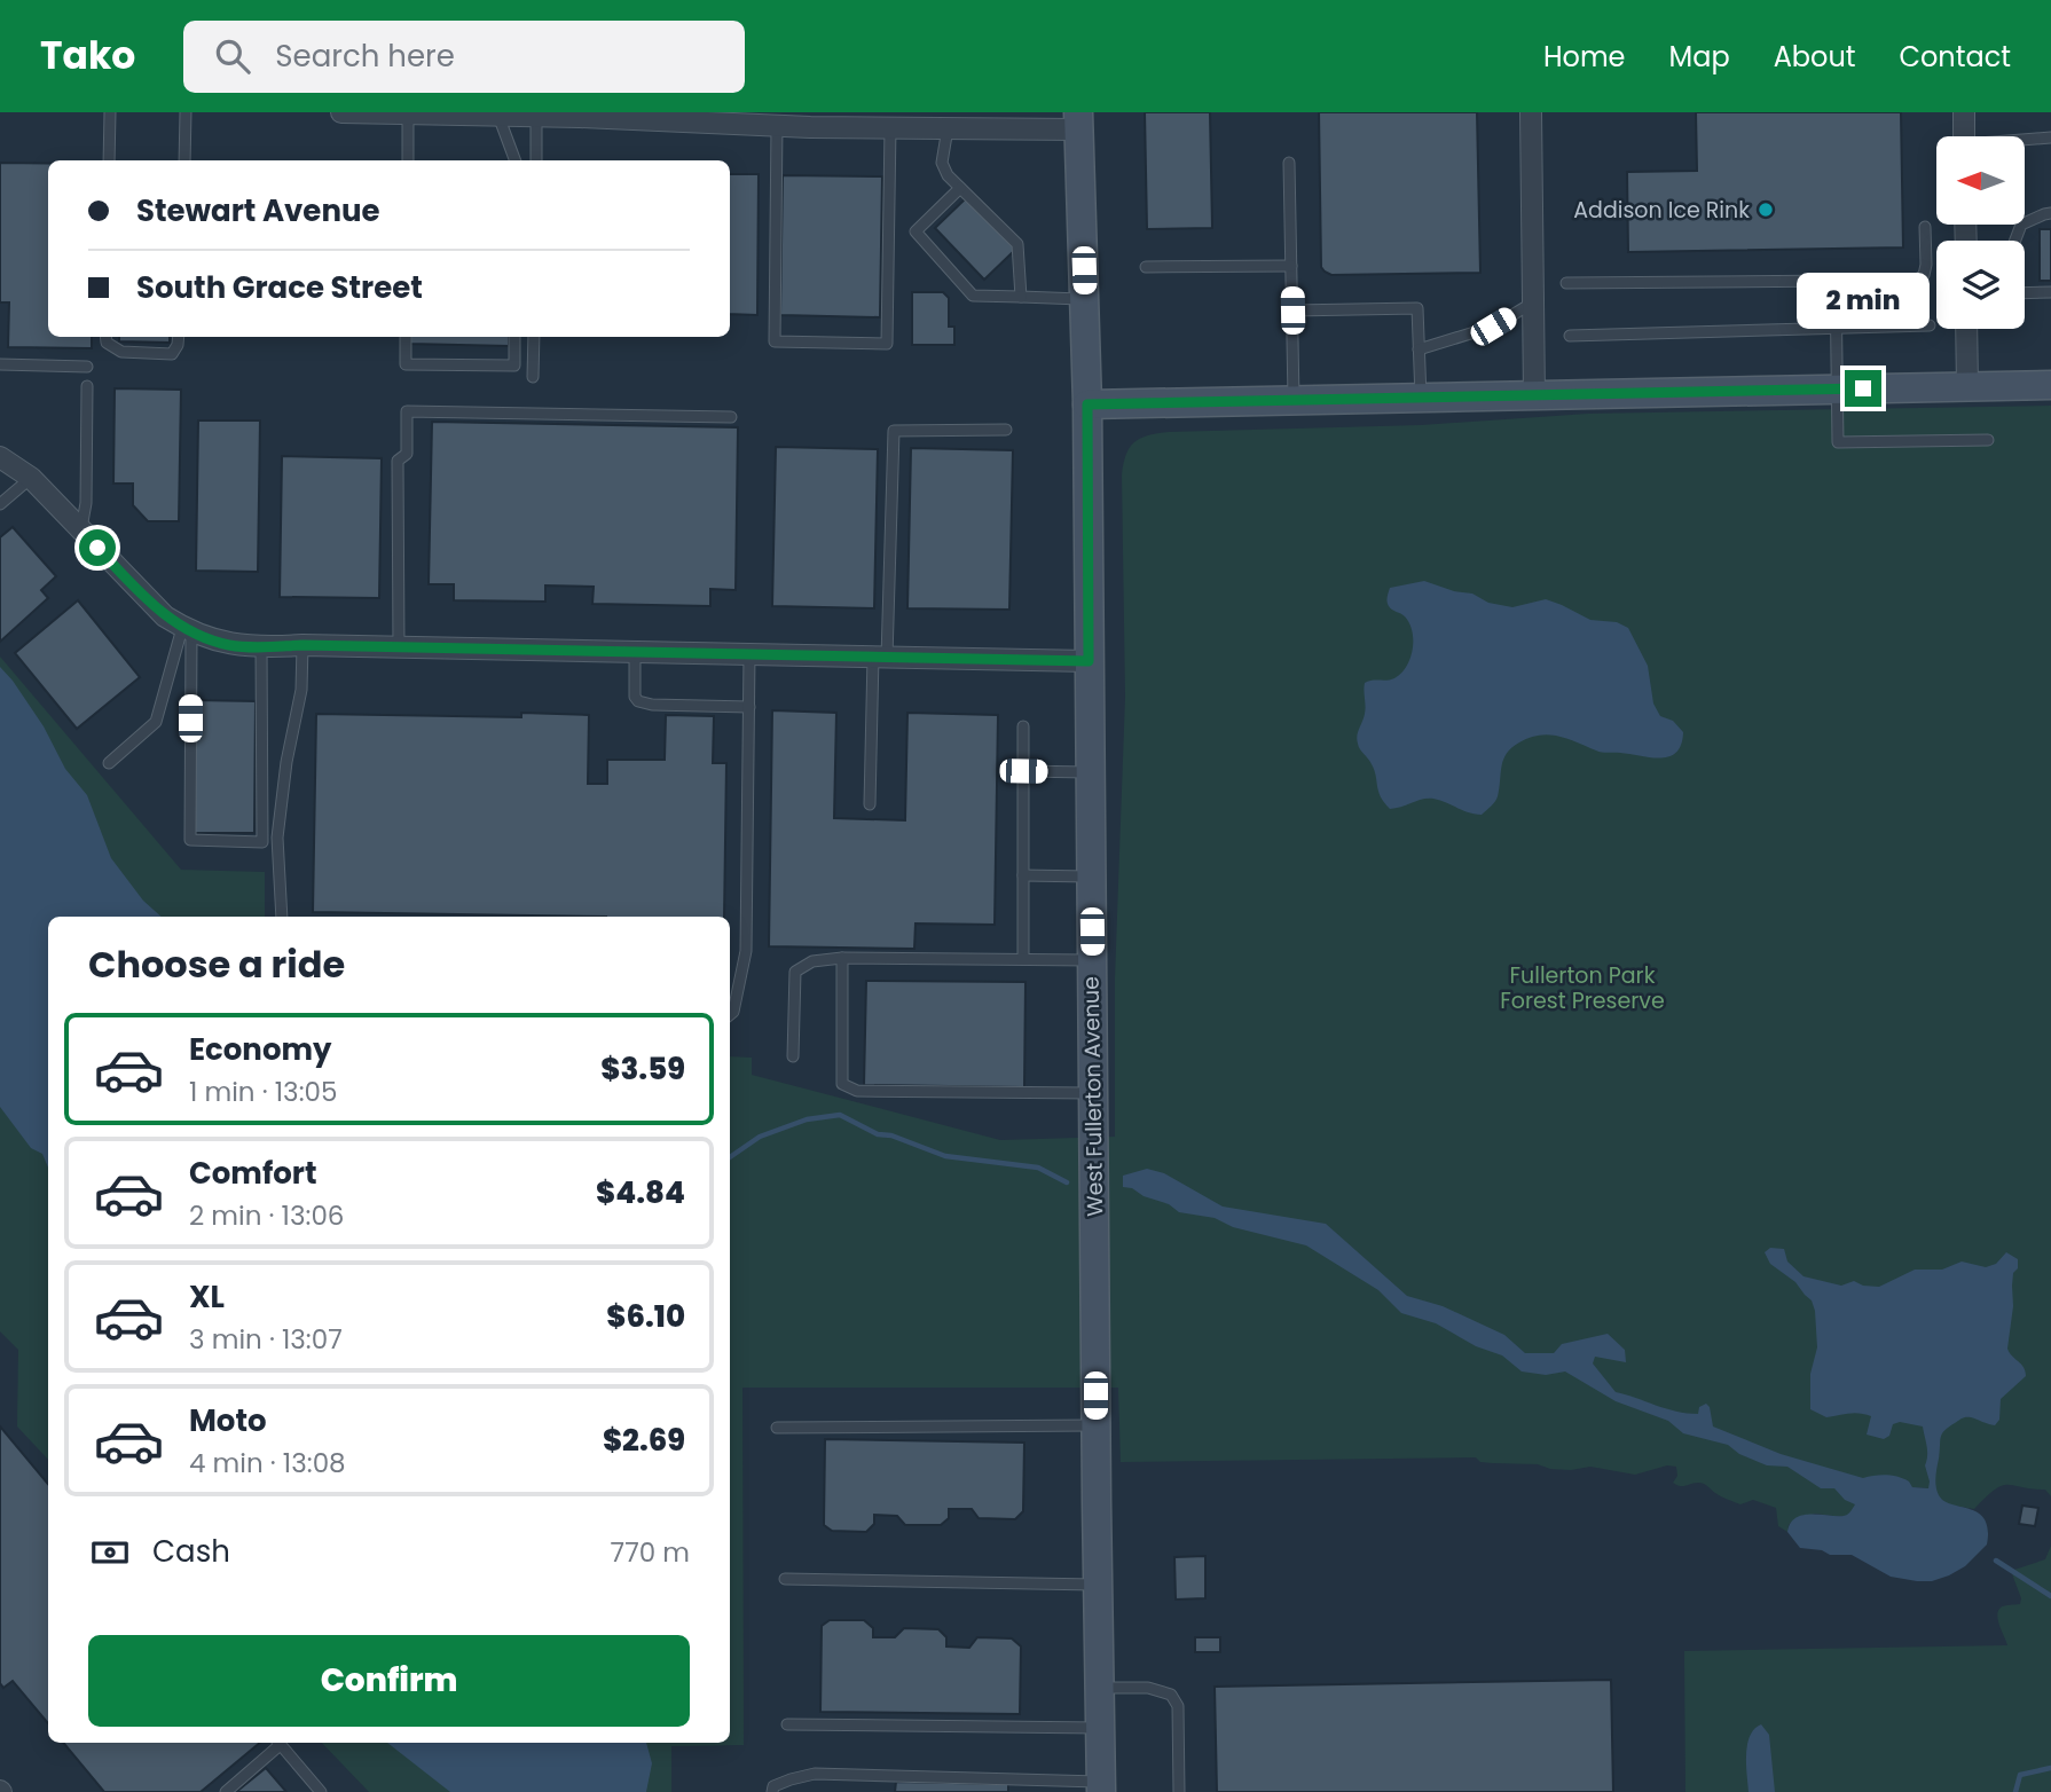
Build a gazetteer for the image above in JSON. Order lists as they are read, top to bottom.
{
  "streets": {
    "street": ["West Fullerton Avenue"]
  },
  "parks": ["Fullerton Park Forest Preserve"],
  "places": ["Addison Ice Rink"],
  "north": "left",
  "page": {
    "header": "Tako",
    "search": "Search here",
    "nav": [
      "Home",
      "Map",
      "About",
      "Contact"
    ],
    "banner": ["Stewart Avenue", "South Grace Street"],
    "bubble": "2 min",
    "heading": "Choose a ride",
    "list": [
      {
        "name": "Economy",
        "note": "1 min · 13:05",
        "value": "$3.59"
      },
      {
        "name": "Comfort",
        "note": "2 min · 13:06",
        "value": "$4.84"
      },
      {
        "name": "XL",
        "note": "3 min · 13:07",
        "value": "$6.10"
      },
      {
        "name": "Moto",
        "note": "4 min · 13:08",
        "value": "$2.69"
      }
    ],
    "pay": ["Cash", "770 m"],
    "buttons": "Confirm"
  }
}
